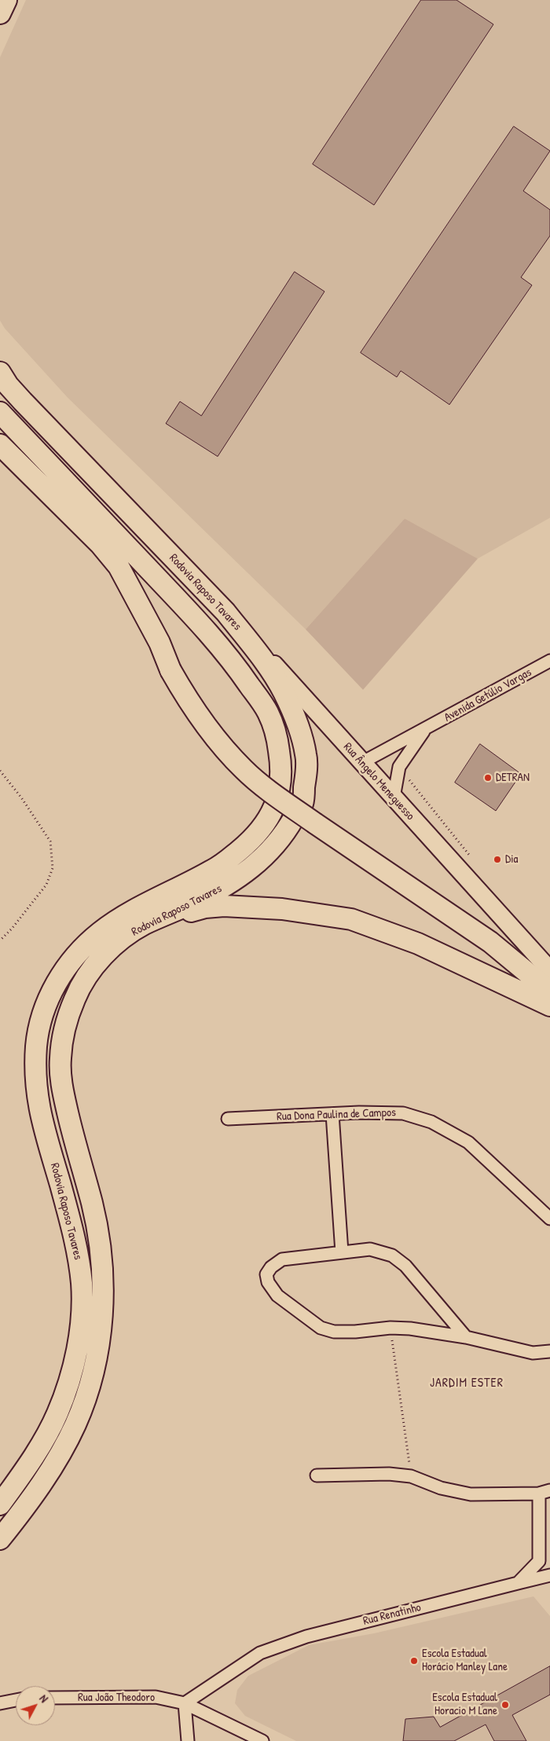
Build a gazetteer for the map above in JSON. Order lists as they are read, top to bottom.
{
  "streets": {
    "highway": ["Rodovia Raposo Tavares"],
    "main road": ["Rua Ângelo Meneguesso"],
    "street": [
      "Avenida Getúlio Vargas",
      "Rua Dona Paulina de Campos",
      "Rua Renatinho",
      "Rua João Theodoro"
    ]
  },
  "crossings": [
    ["Rodovia Raposo Tavares", "Rua Ângelo Meneguesso"],
    ["Avenida Getúlio Vargas", "Rua Ângelo Meneguesso"],
    ["Rua Renatinho", "Rua João Theodoro"]
  ],
  "districts": ["JARDIM ESTER"],
  "places": [
    "DETRAN",
    "Dia",
    "Escola Estadual Horácio Manley Lane",
    "Escola Estadual Horacio M Lane"
  ],
  "north": "top right"
}
